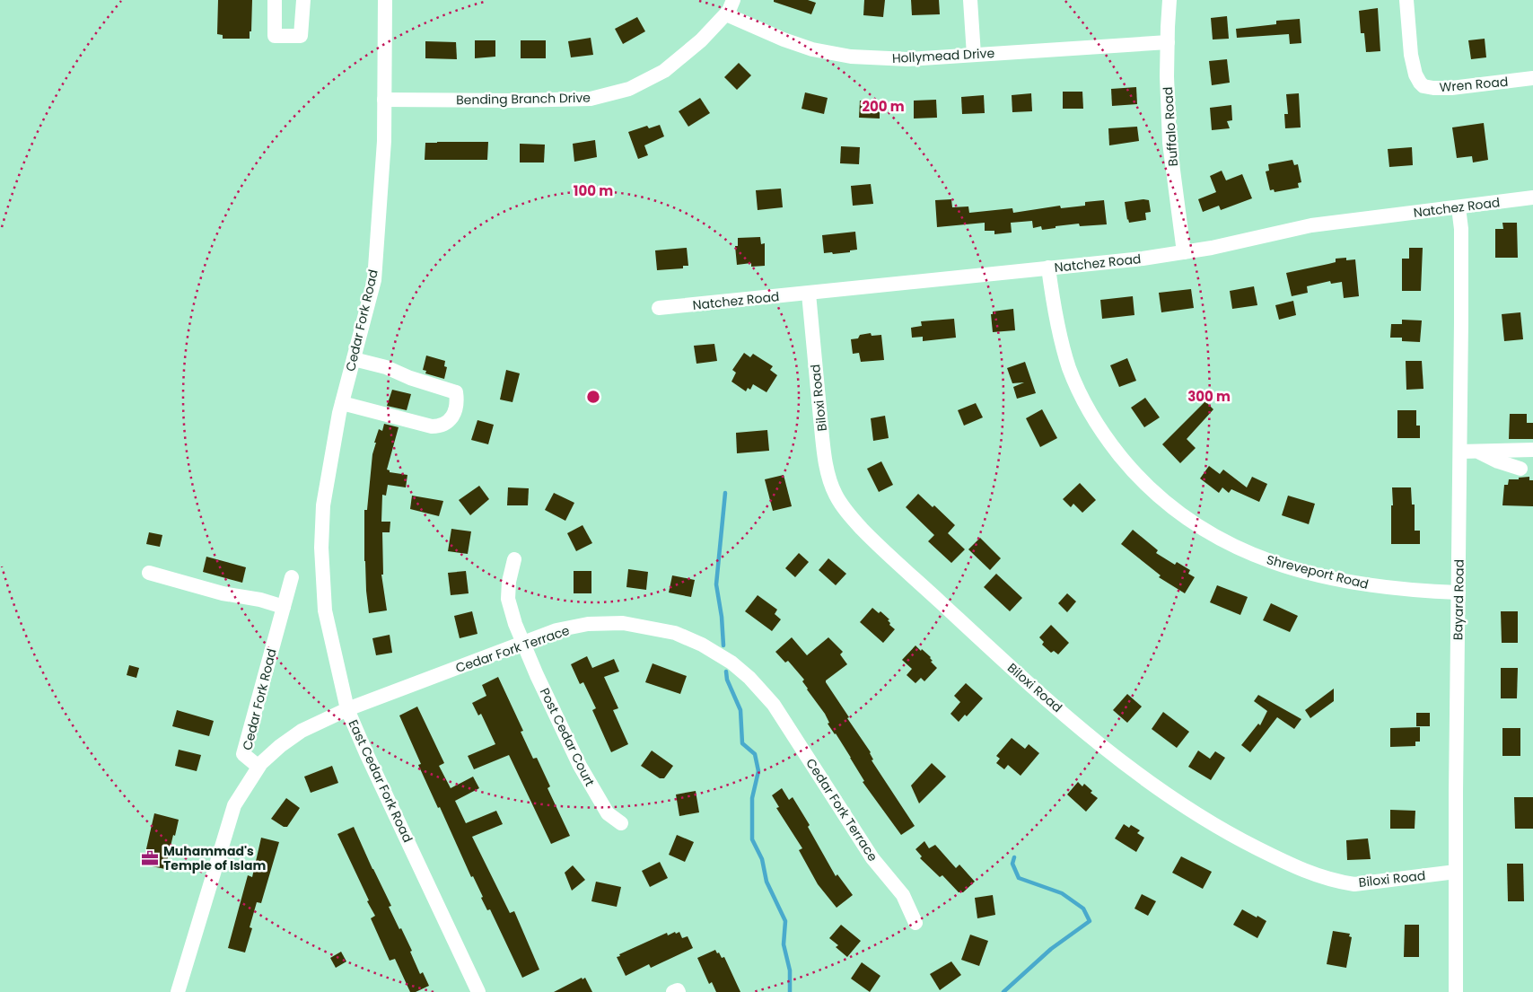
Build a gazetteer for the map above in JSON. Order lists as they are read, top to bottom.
{
  "streets": {
    "street": [
      "Hollymead Drive",
      "Wren Road",
      "Bending Branch Drive",
      "Buffalo Road",
      "Natchez Road",
      "Cedar Fork Road",
      "Biloxi Road",
      "Shreveport Road",
      "Bayard Road",
      "Cedar Fork Terrace",
      "Post Cedar Court",
      "East Cedar Fork Road"
    ]
  },
  "crossings": [
    ["Hollymead Drive", "Bending Branch Drive"],
    ["Hollymead Drive", "Buffalo Road"],
    ["Bending Branch Drive", "Cedar Fork Road"],
    ["Buffalo Road", "Natchez Road"],
    ["Natchez Road", "Biloxi Road"],
    ["Natchez Road", "Shreveport Road"],
    ["Natchez Road", "Bayard Road"],
    ["Cedar Fork Road", "Cedar Fork Terrace"],
    ["Cedar Fork Road", "East Cedar Fork Road"],
    ["Biloxi Road", "Bayard Road"],
    ["Shreveport Road", "Bayard Road"],
    ["Cedar Fork Terrace", "Post Cedar Court"],
    ["Cedar Fork Terrace", "East Cedar Fork Road"]
  ],
  "places": {
    "office": ["Muhammad's Temple of Islam"]
  },
  "rings": ["200 m", "100 m", "300 m"]
}
